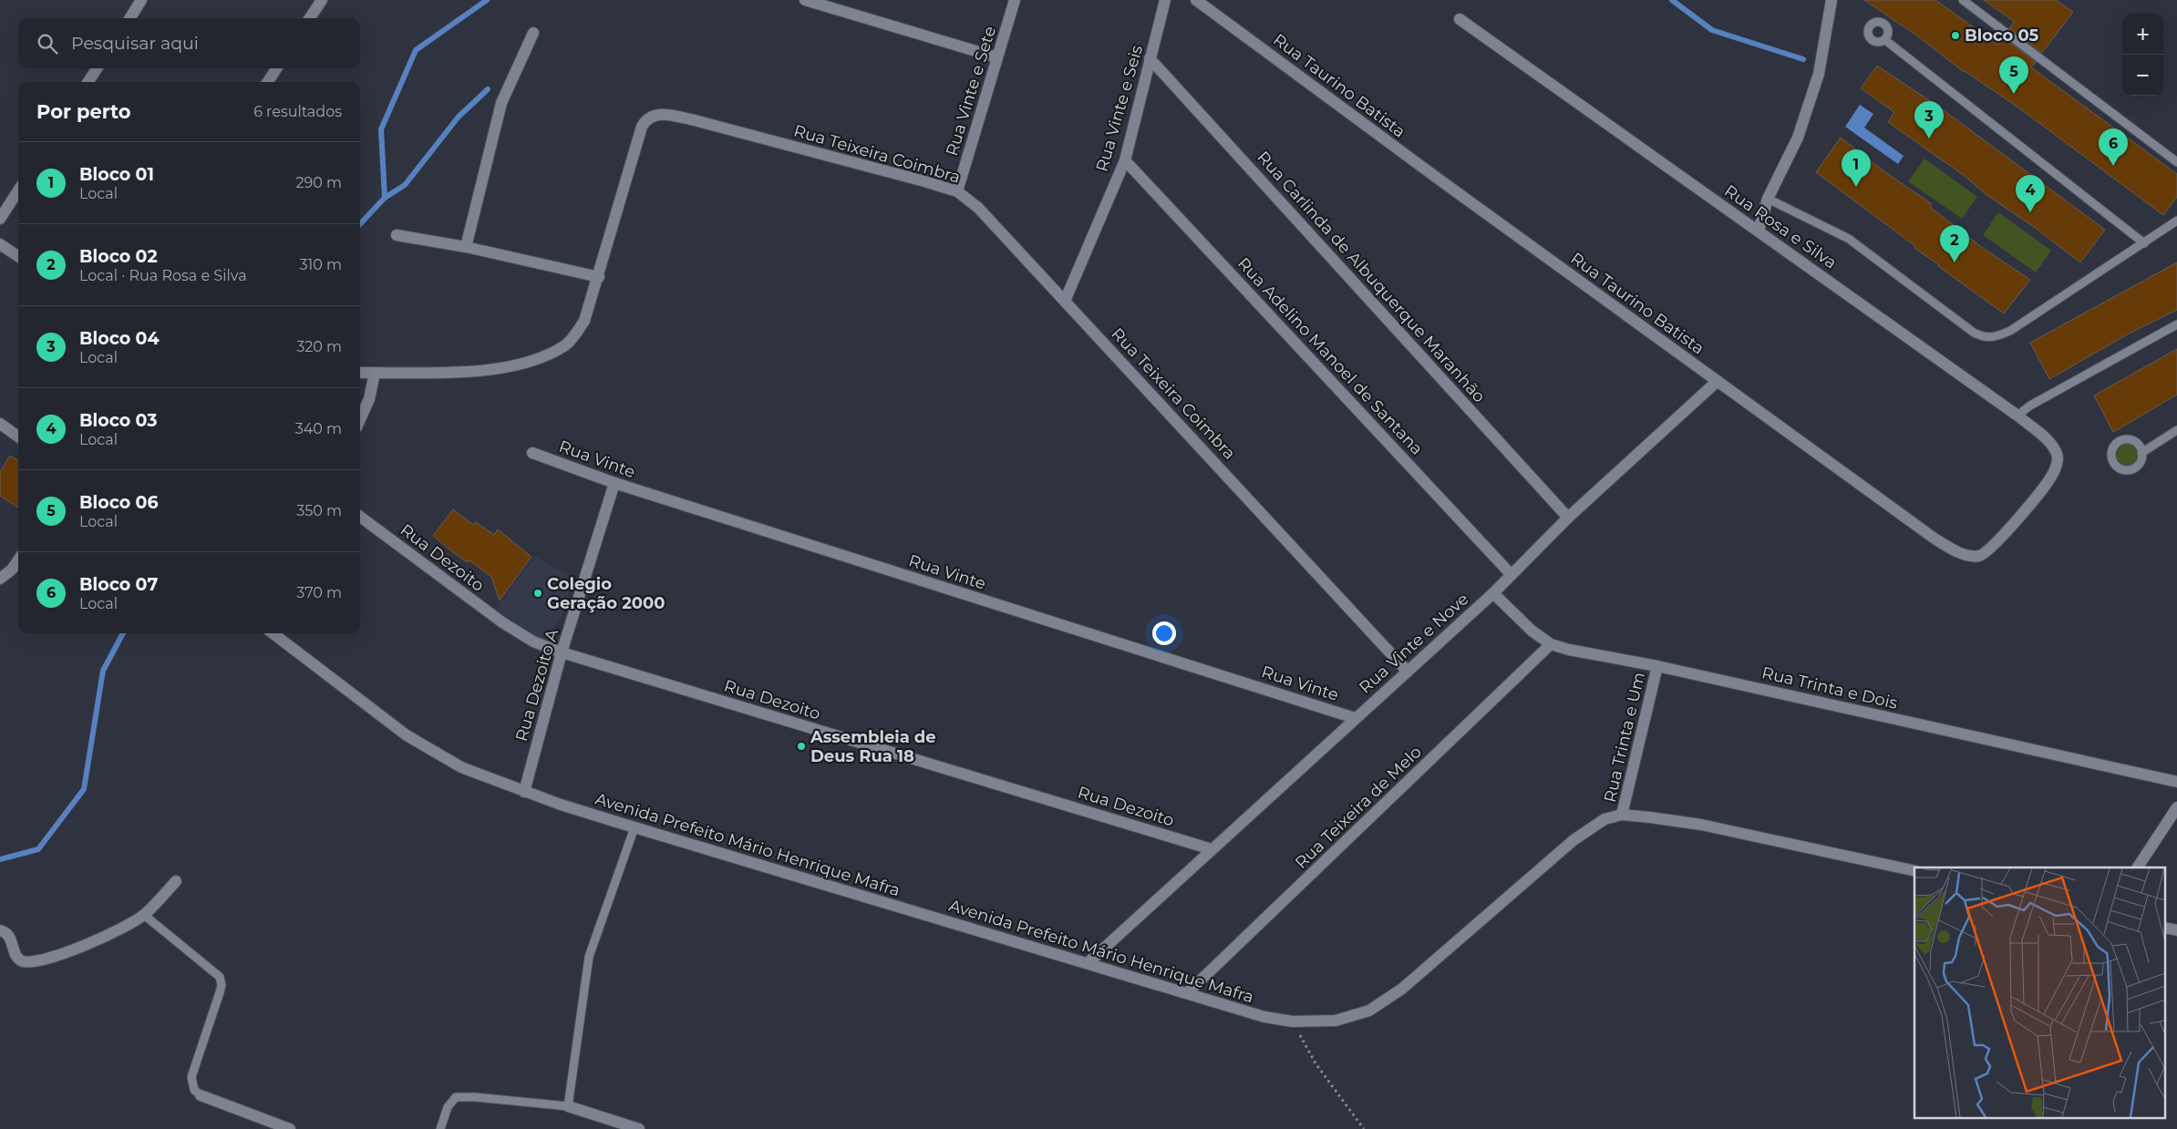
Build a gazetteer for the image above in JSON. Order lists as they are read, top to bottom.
{
  "streets": {
    "street": [
      "Rua Taurino Batista",
      "Rua Vinte e Sete",
      "Rua Vinte e Seis",
      "Rua Teixeira Coimbra",
      "Rua Rosa e Silva",
      "Rua Carlinda de Albuquerque Maranhão",
      "Rua Adelino Manoel de Santana",
      "Rua Vinte",
      "Rua Dezoito",
      "Rua Vinte e Nove",
      "Rua Dezoito A",
      "Rua Trinta e Dois",
      "Rua Trinta e Um",
      "Rua Teixeira de Melo",
      "Avenida Prefeito Mário Henrique Mafra"
    ]
  },
  "crossings": [
    ["Rua Taurino Batista", "Rua Rosa e Silva"],
    ["Rua Taurino Batista", "Rua Vinte e Nove"],
    ["Rua Vinte e Sete", "Rua Teixeira Coimbra"],
    ["Rua Vinte e Seis", "Rua Teixeira Coimbra"],
    ["Rua Vinte e Seis", "Rua Carlinda de Albuquerque Maranhão"],
    ["Rua Vinte e Seis", "Rua Adelino Manoel de Santana"],
    ["Rua Teixeira Coimbra", "Rua Vinte e Nove"],
    ["Rua Carlinda de Albuquerque Maranhão", "Rua Vinte e Nove"],
    ["Rua Adelino Manoel de Santana", "Rua Vinte e Nove"],
    ["Rua Vinte", "Rua Vinte e Nove"],
    ["Rua Vinte", "Rua Dezoito A"],
    ["Rua Dezoito", "Rua Vinte e Nove"],
    ["Rua Dezoito", "Rua Dezoito A"],
    ["Rua Vinte e Nove", "Rua Trinta e Dois"],
    ["Rua Vinte e Nove", "Avenida Prefeito Mário Henrique Mafra"],
    ["Rua Dezoito A", "Avenida Prefeito Mário Henrique Mafra"],
    ["Rua Trinta e Dois", "Rua Trinta e Um"],
    ["Rua Trinta e Dois", "Rua Teixeira de Melo"],
    ["Rua Trinta e Um", "Avenida Prefeito Mário Henrique Mafra"],
    ["Rua Teixeira de Melo", "Avenida Prefeito Mário Henrique Mafra"]
  ],
  "places": ["Bloco 05", "Colegio Geração 2000", "Assembleia de Deus Rua 18"],
  "page": {
    "map_buttons": ["+", "−"],
    "search": "Pesquisar aqui",
    "pins": [
      "5",
      "3",
      "6",
      "1",
      "4",
      "2"
    ],
    "heading": ["Por perto", "6 resultados"],
    "list": [
      {
        "mark": "1",
        "name": "Bloco 01",
        "note": "Local",
        "value": "290 m"
      },
      {
        "mark": "2",
        "name": "Bloco 02",
        "note": "Local · Rua Rosa e Silva",
        "value": "310 m"
      },
      {
        "mark": "3",
        "name": "Bloco 04",
        "note": "Local",
        "value": "320 m"
      },
      {
        "mark": "4",
        "name": "Bloco 03",
        "note": "Local",
        "value": "340 m"
      },
      {
        "mark": "5",
        "name": "Bloco 06",
        "note": "Local",
        "value": "350 m"
      },
      {
        "mark": "6",
        "name": "Bloco 07",
        "note": "Local",
        "value": "370 m"
      }
    ]
  }
}
